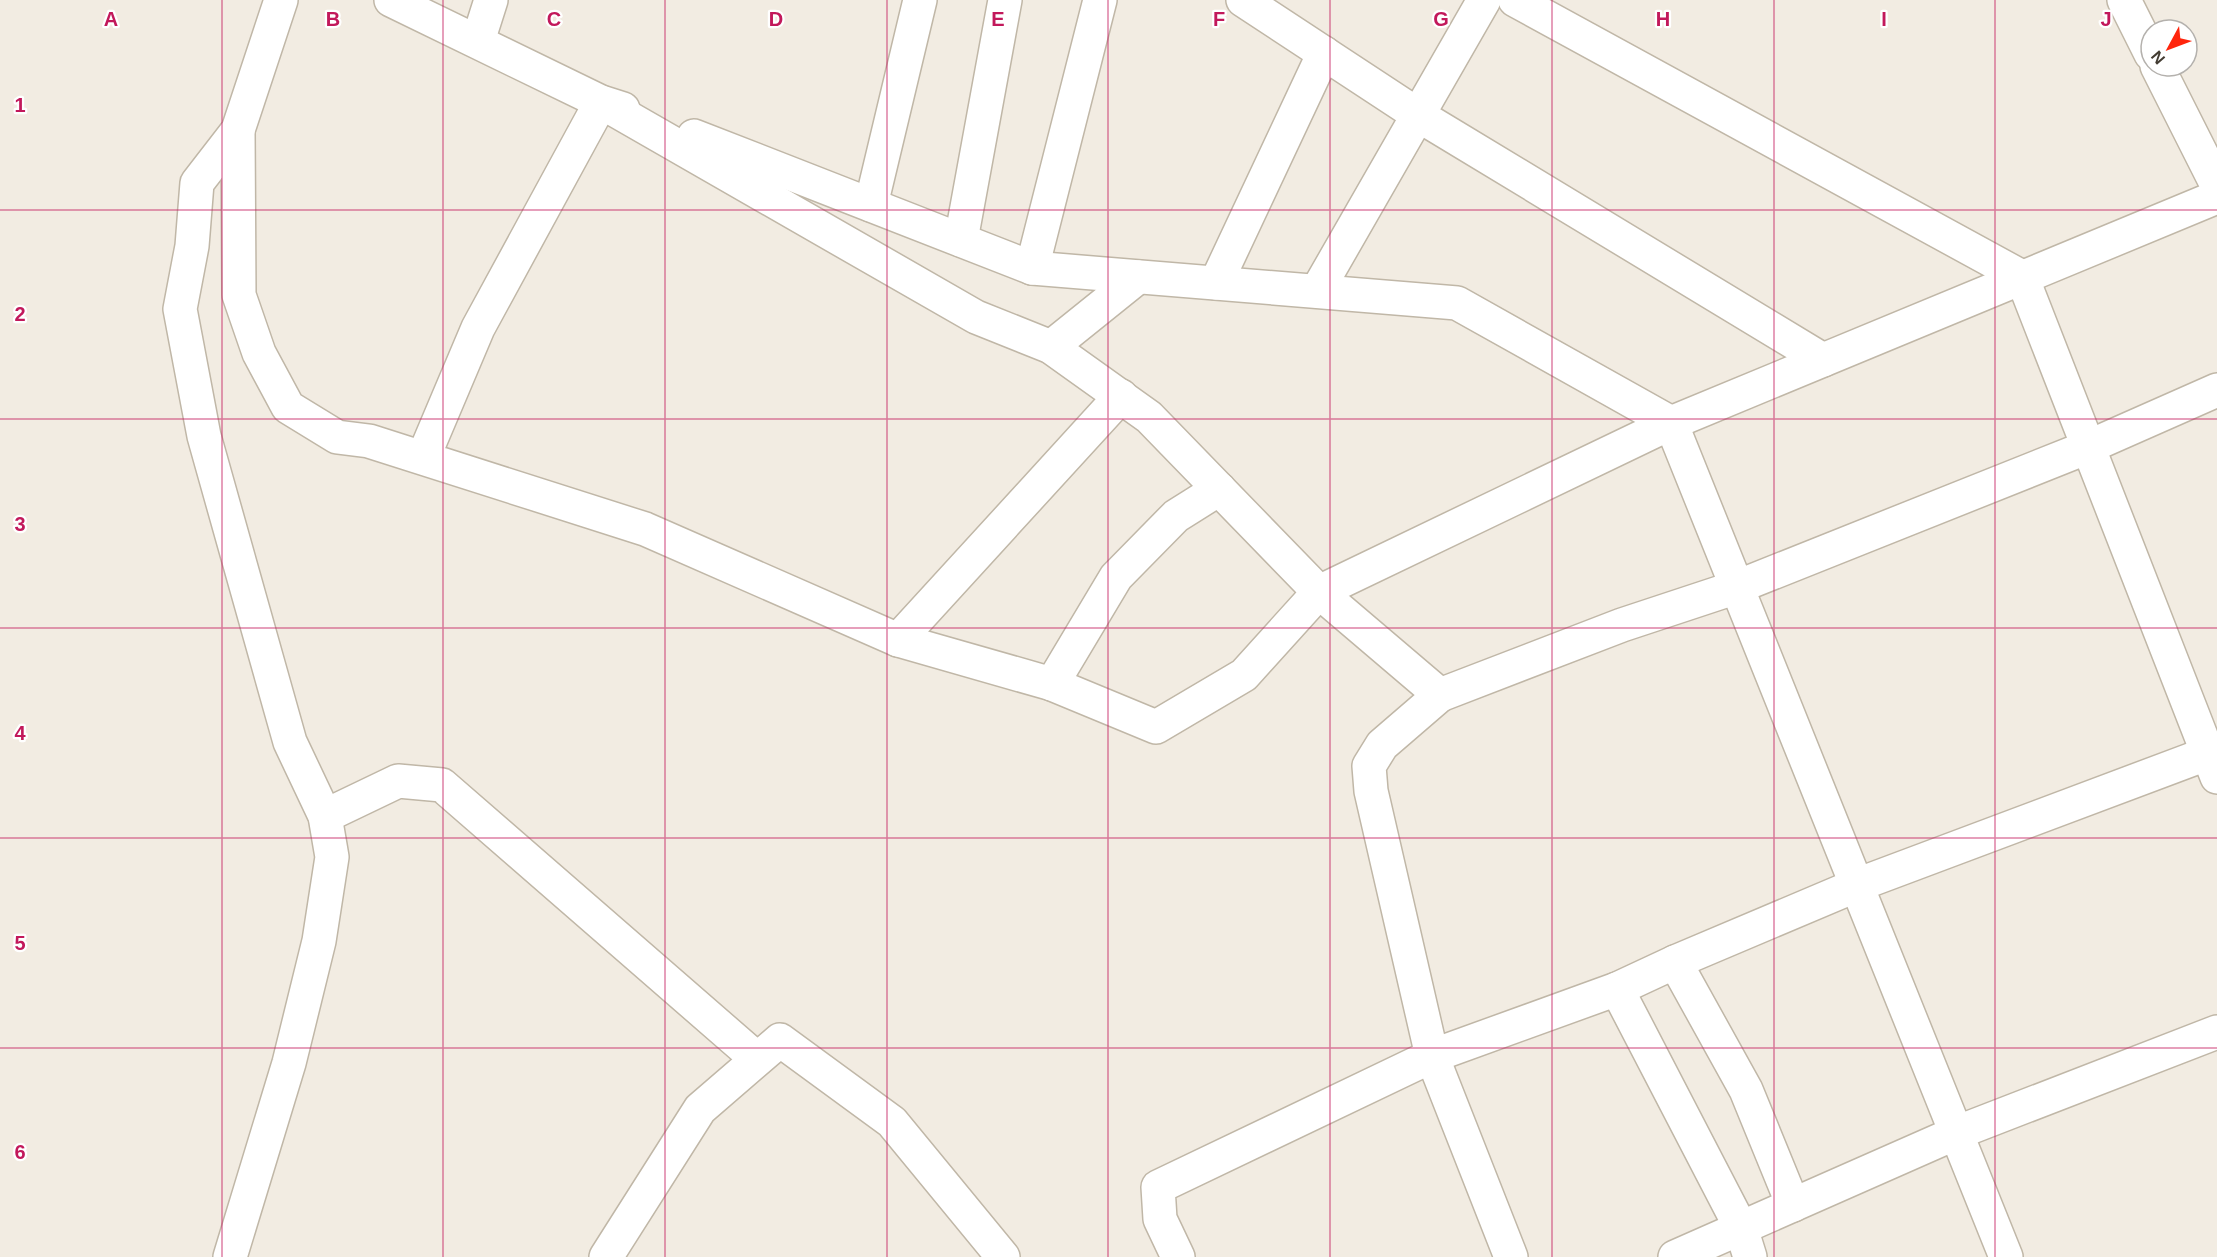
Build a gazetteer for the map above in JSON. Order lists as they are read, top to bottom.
{
  "north": "bottom left",
  "grid": {
    "columns": [
      "A",
      "B",
      "C",
      "D",
      "E",
      "F",
      "G",
      "H",
      "I",
      "J"
    ],
    "rows": [
      "1",
      "2",
      "3",
      "4",
      "5",
      "6"
    ]
  }
}
